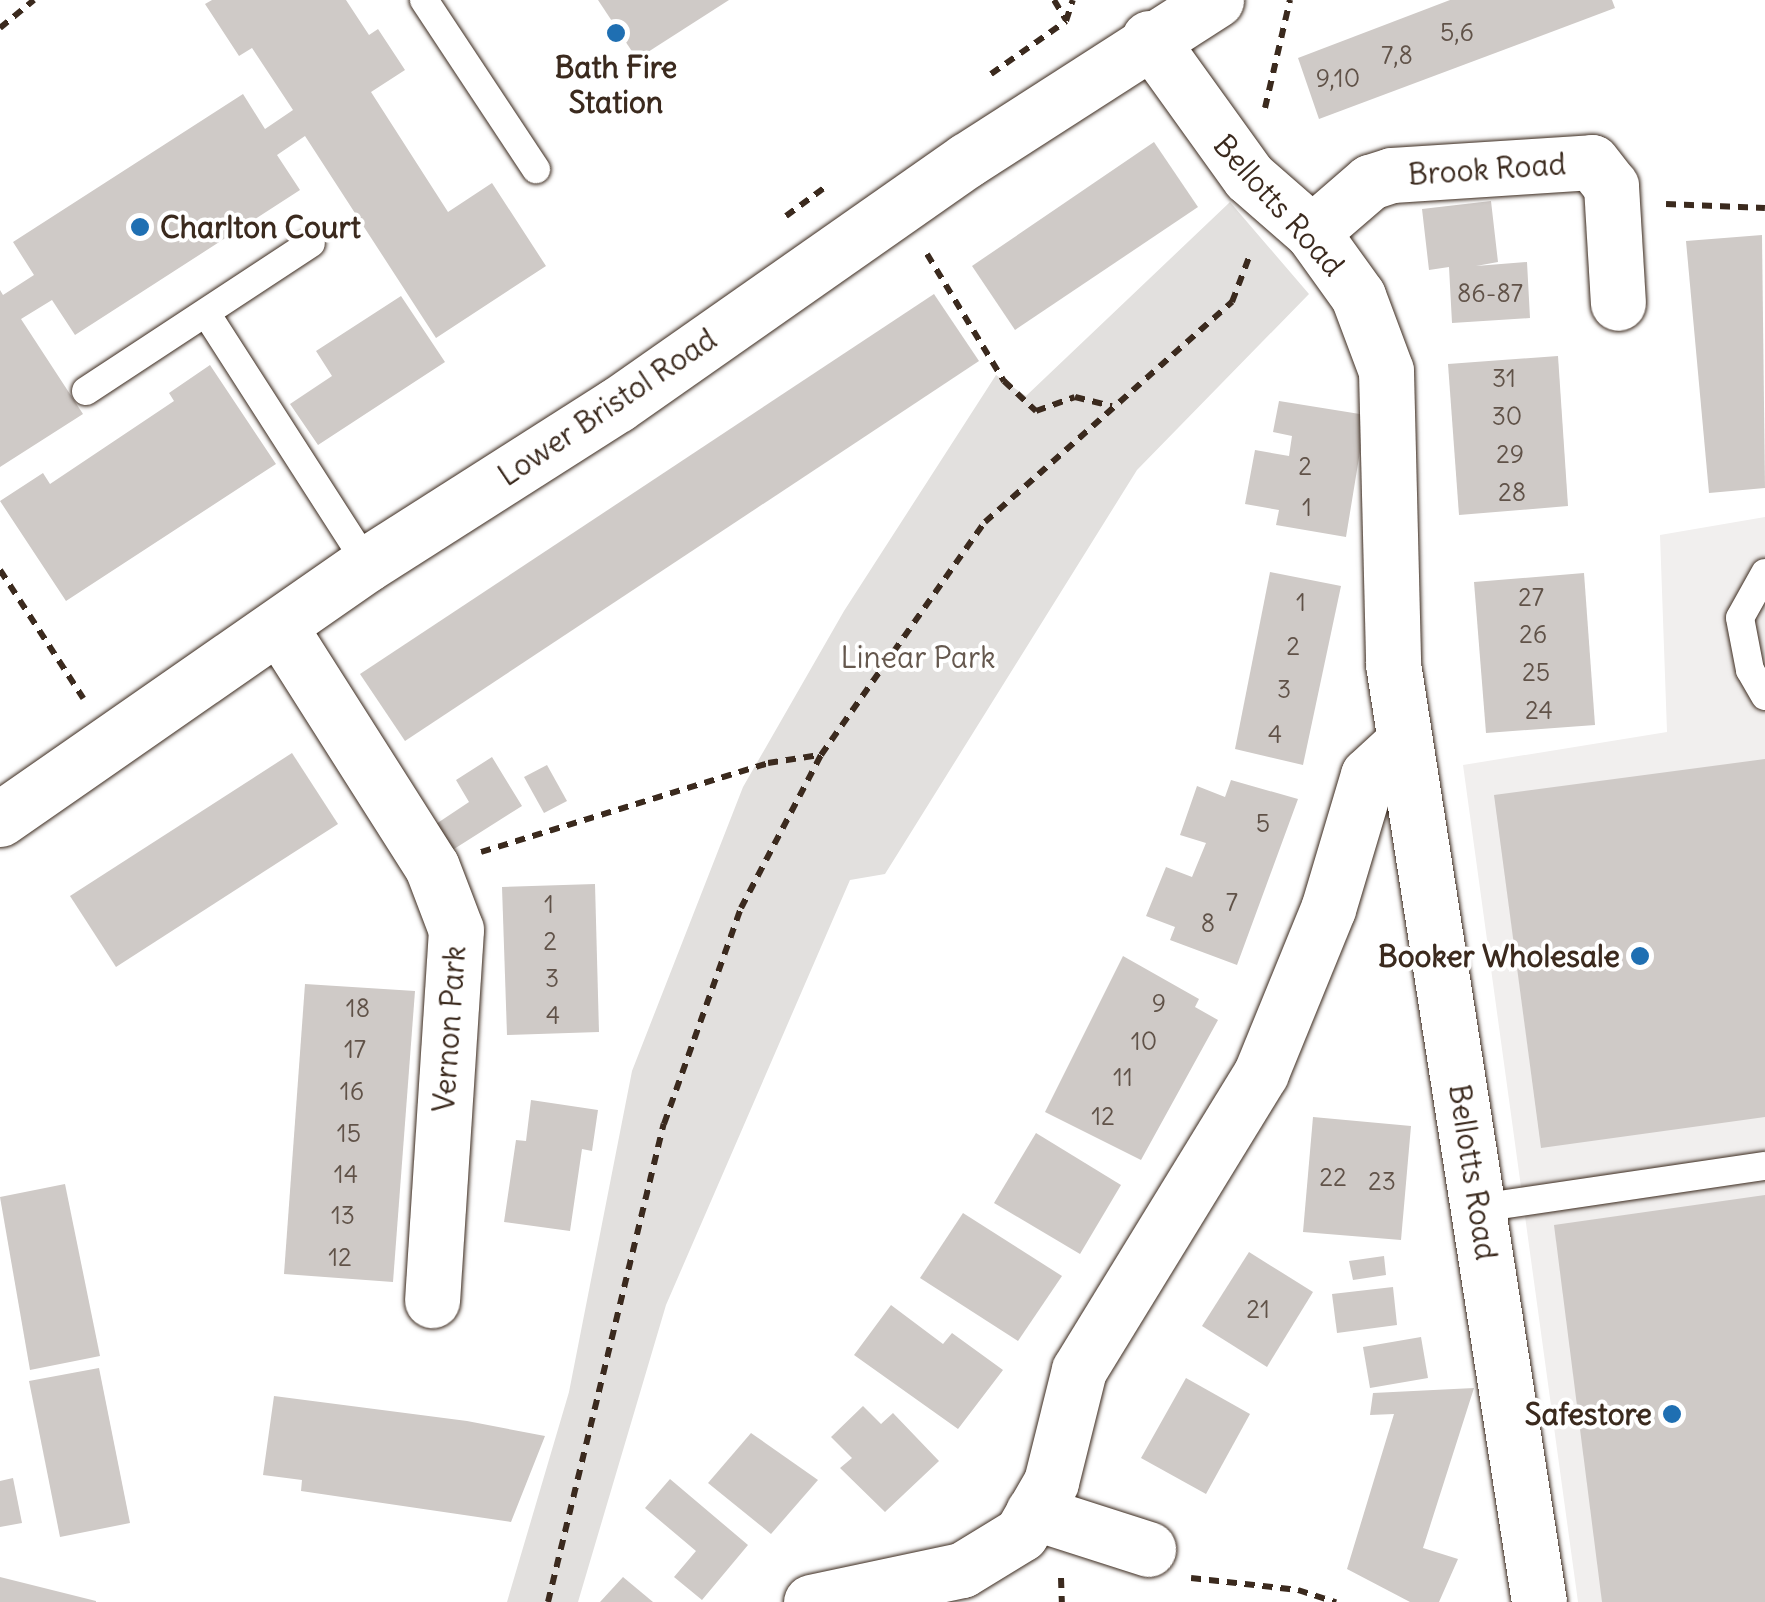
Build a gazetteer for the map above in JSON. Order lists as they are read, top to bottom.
{
  "streets": {
    "main road": [
      "Brook Road",
      "Bellotts Road",
      "Lower Bristol Road",
      "Vernon Park"
    ]
  },
  "crossings": [
    ["Brook Road", "Bellotts Road"],
    ["Bellotts Road", "Lower Bristol Road"],
    ["Lower Bristol Road", "Vernon Park"]
  ],
  "parks": ["Linear Park"],
  "places": [
    "Bath Fire Station",
    "Charlton Court",
    "Booker Wholesale",
    "Safestore"
  ],
  "house_numbers": [
    "5,6",
    "7,8",
    "9,10",
    "86-87",
    "31",
    "30",
    "29",
    "2",
    "28",
    "1",
    "27",
    "1",
    "26",
    "2",
    "25",
    "3",
    "24",
    "4",
    "5",
    "7",
    "1",
    "8",
    "2",
    "3",
    "9",
    "18",
    "4",
    "10",
    "17",
    "11",
    "16",
    "12",
    "15",
    "14",
    "22",
    "23",
    "13",
    "12",
    "21"
  ]
}
